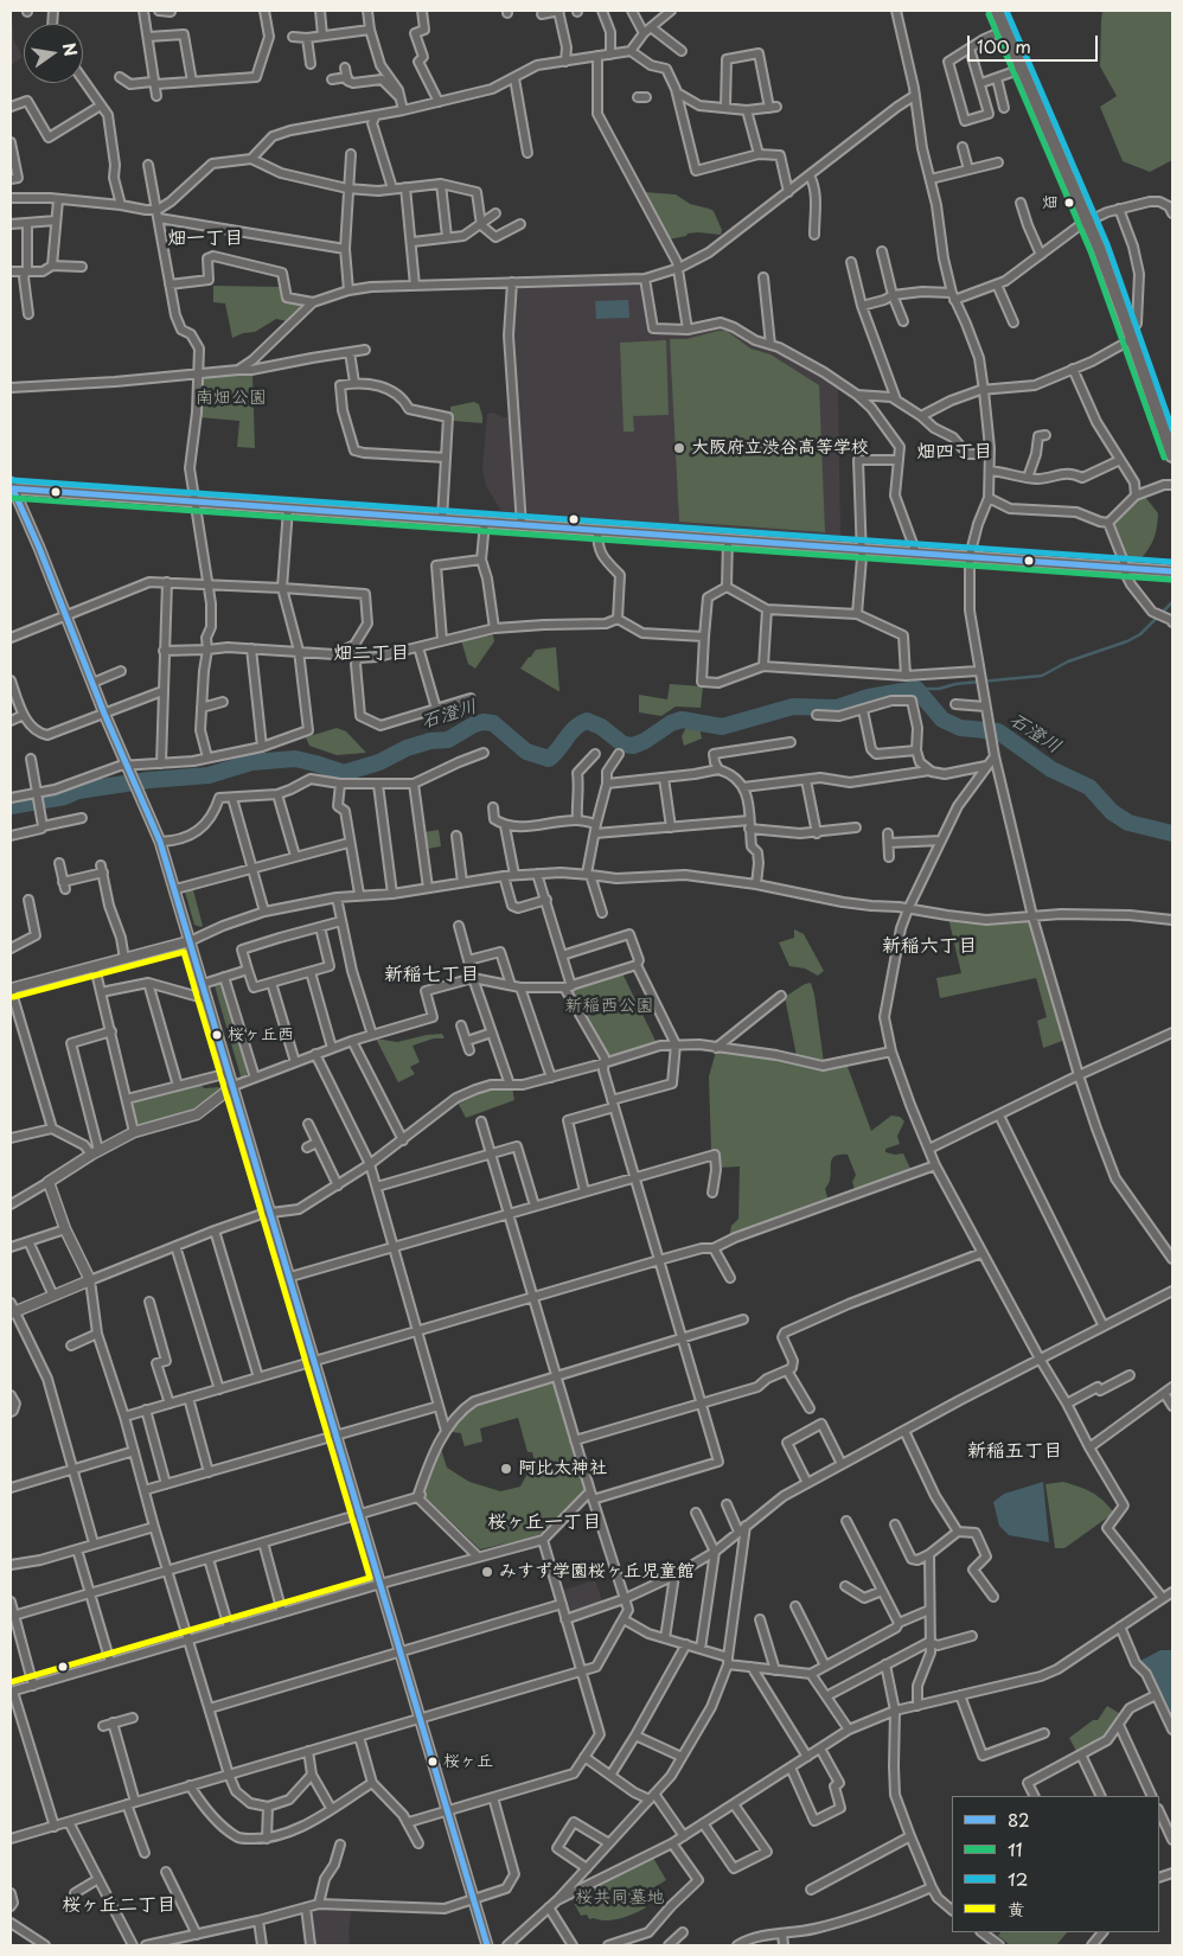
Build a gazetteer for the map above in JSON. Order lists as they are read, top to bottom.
{
  "districts": [
    "畑一丁目",
    "畑四丁目",
    "畑二丁目",
    "新稲六丁目",
    "新稲七丁目",
    "新稲五丁目",
    "桜ヶ丘一丁目",
    "桜ヶ丘二丁目"
  ],
  "water": ["石澄川"],
  "parks": ["南畑公園", "新稲西公園", "桜共同墓地"],
  "places": [
    "畑",
    "大阪府立渋谷高等学校",
    "桜ヶ丘西",
    "阿比太神社",
    "みすず学園桜ヶ丘児童館",
    "桜ヶ丘"
  ],
  "lines": [
    "transit line 12",
    "transit line 11",
    "transit line 82",
    "transit line 黄"
  ],
  "legend": [
    "82",
    "11",
    "12",
    "黄"
  ],
  "scale_bar": "100 m",
  "north": "right"
}
